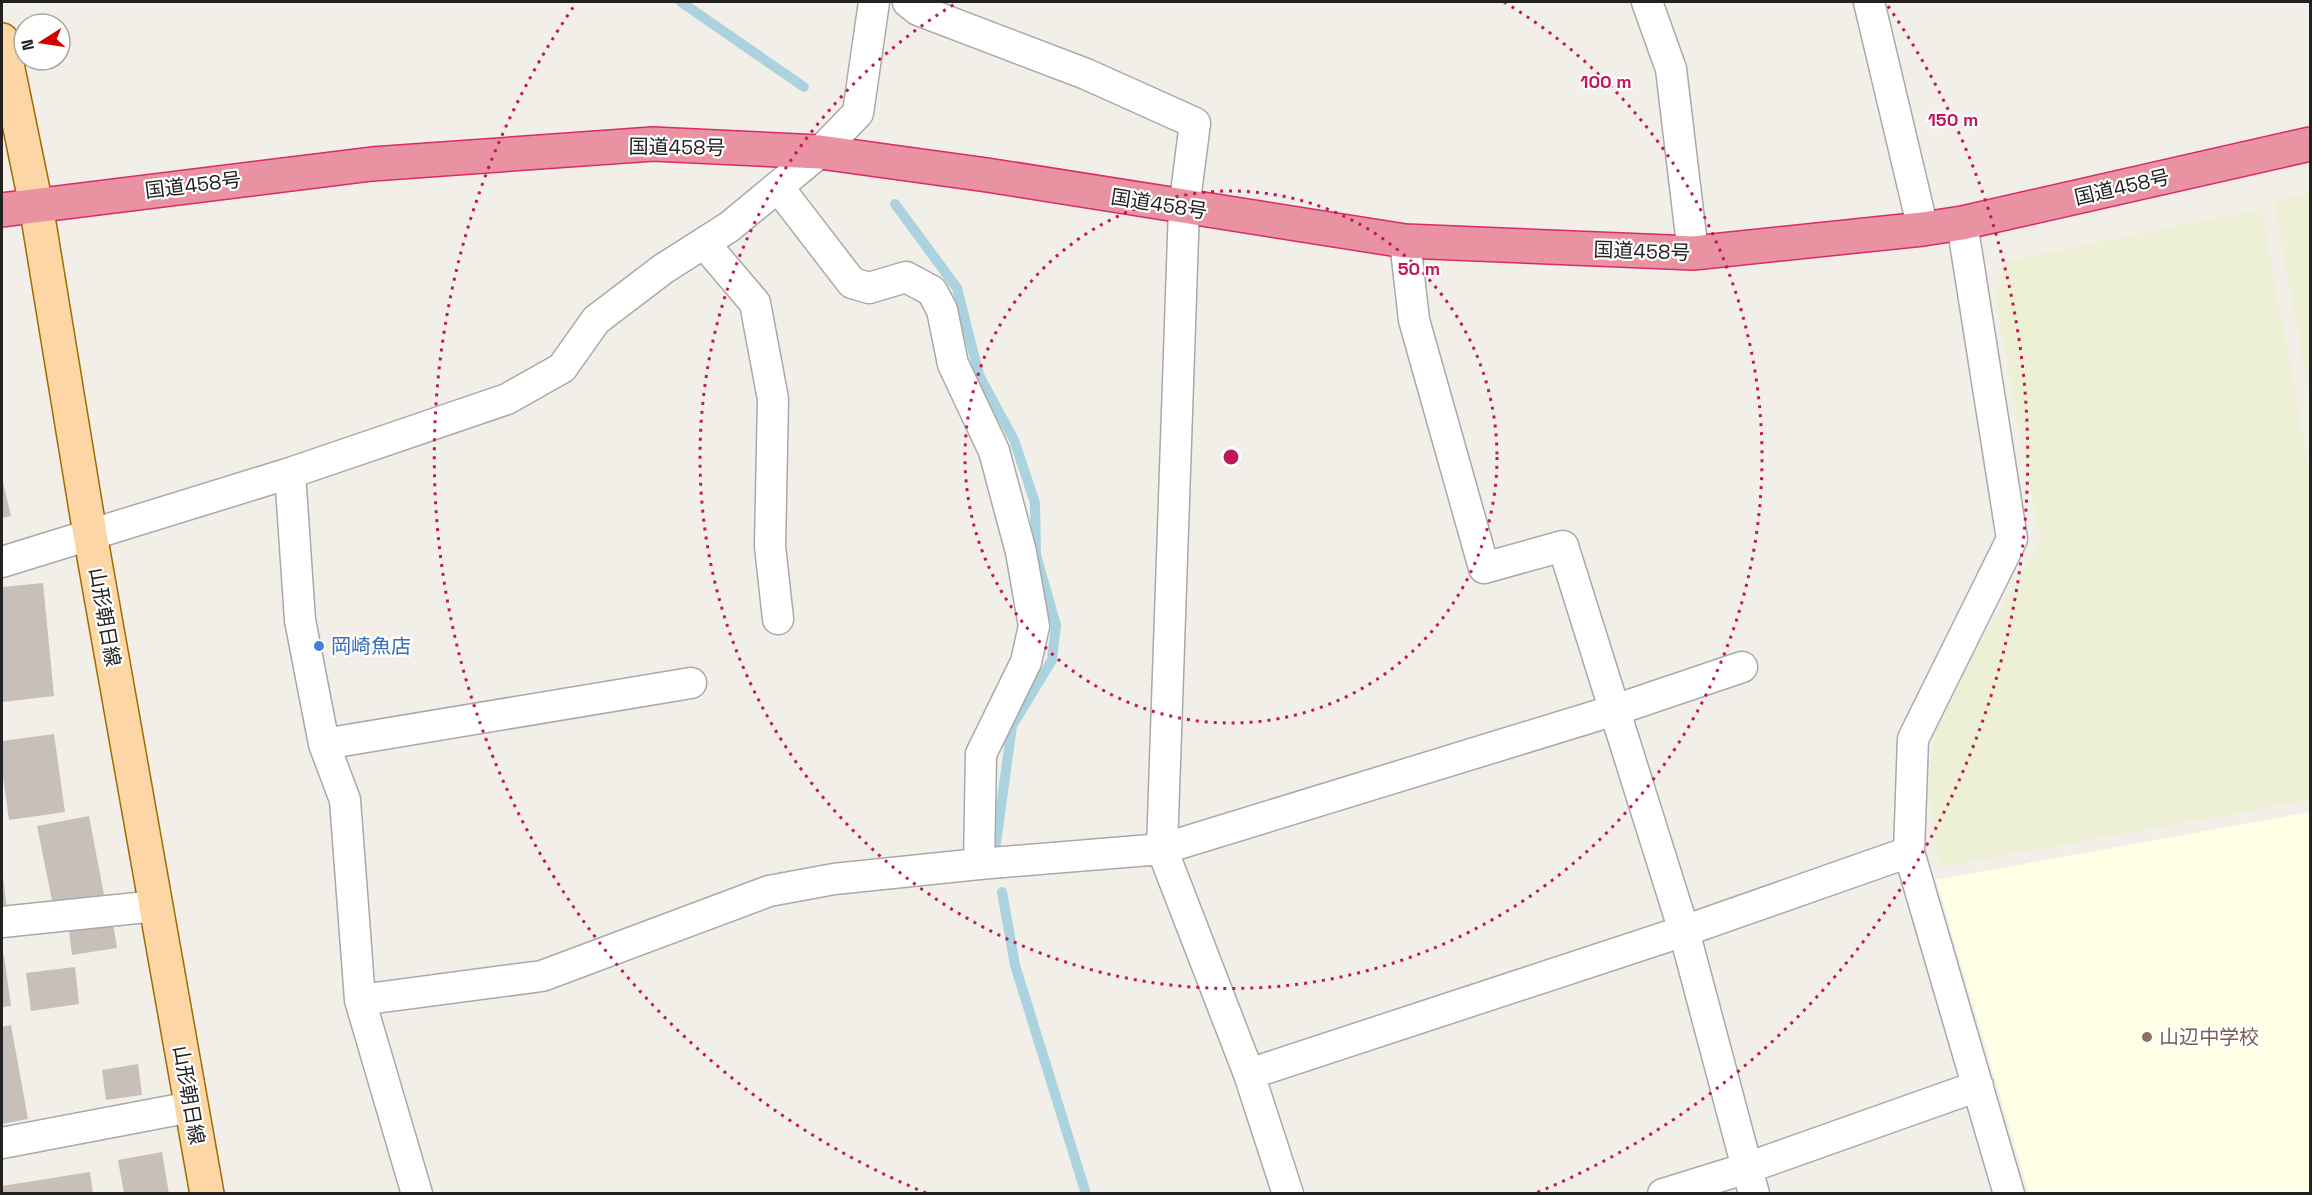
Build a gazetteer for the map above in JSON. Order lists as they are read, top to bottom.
{
  "streets": {
    "highway": ["国道458号"],
    "main road": ["山形朝日線"]
  },
  "crossings": [
    ["国道458号", "山形朝日線"]
  ],
  "places": ["岡崎魚店", "山辺中学校"],
  "north": "left",
  "rings": ["100 m", "150 m", "50 m"]
}
